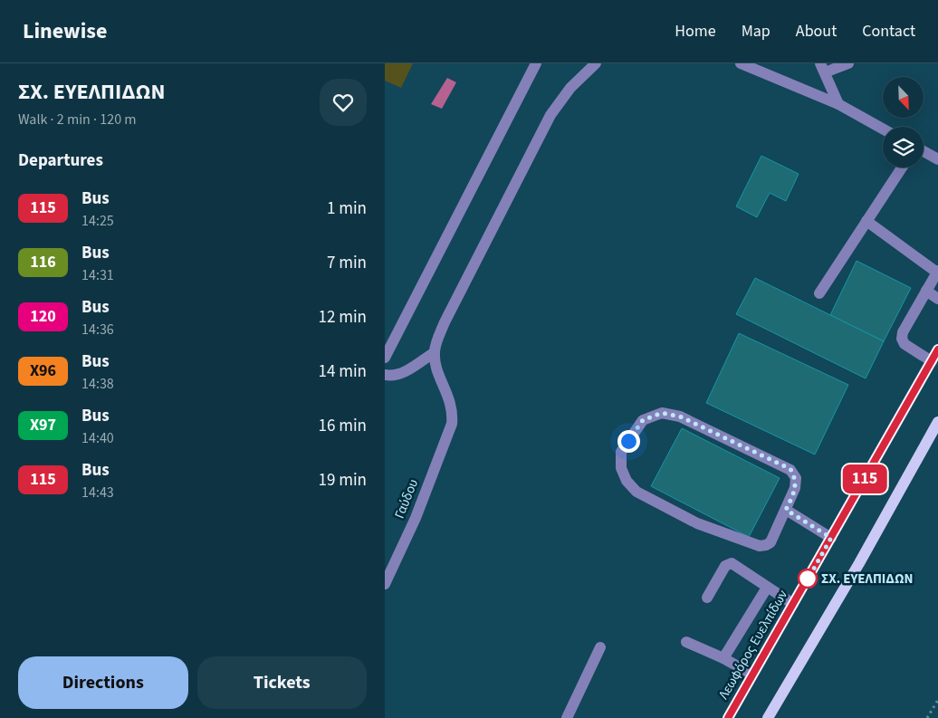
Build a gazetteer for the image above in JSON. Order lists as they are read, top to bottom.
{
  "streets": {
    "main road": ["Λεωφόρος Ευελπίδων"],
    "street": ["Γαύδου"]
  },
  "places": ["ΣΧ. ΕΥΕΛΠΙΔΩΝ"],
  "lines": ["bus line 115"],
  "north": "bottom right",
  "page": {
    "header": "Linewise",
    "nav": [
      "Home",
      "Map",
      "About",
      "Contact"
    ],
    "heading": [
      ["ΣΧ. ΕΥΕΛΠΙΔΩΝ", "Walk · 2 min · 120 m"],
      "Departures"
    ],
    "on_map": "115",
    "list": [
      {
        "mark": "115",
        "name": "Bus",
        "note": "14:25",
        "value": "1 min"
      },
      {
        "mark": "116",
        "name": "Bus",
        "note": "14:31",
        "value": "7 min"
      },
      {
        "mark": "120",
        "name": "Bus",
        "note": "14:36",
        "value": "12 min"
      },
      {
        "mark": "Χ96",
        "name": "Bus",
        "note": "14:38",
        "value": "14 min"
      },
      {
        "mark": "X97",
        "name": "Bus",
        "note": "14:40",
        "value": "16 min"
      },
      {
        "mark": "115",
        "name": "Bus",
        "note": "14:43",
        "value": "19 min"
      }
    ],
    "buttons": ["Directions", "Tickets"]
  }
}
